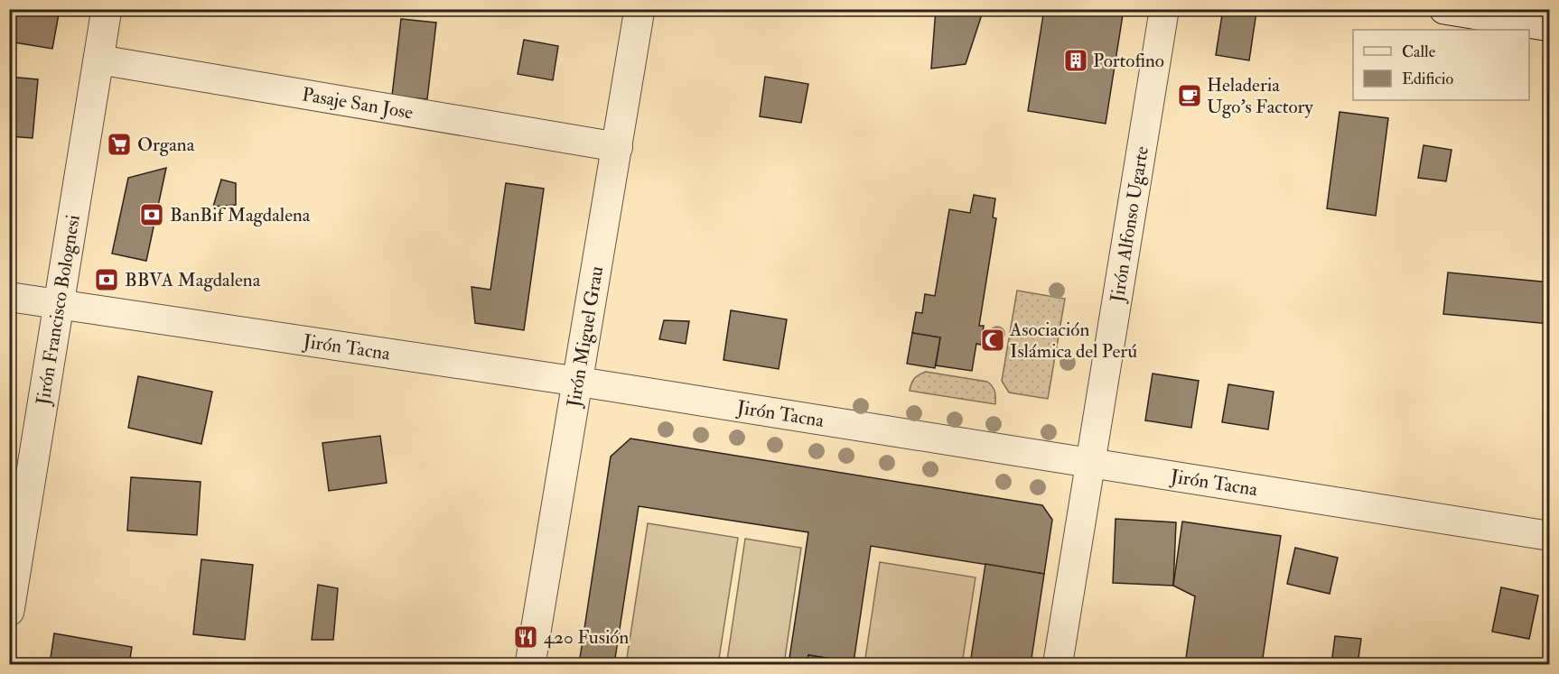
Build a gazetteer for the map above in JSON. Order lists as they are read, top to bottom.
{
  "streets": {
    "street": [
      "Pasaje San Jose",
      "Jirón Alfonso Ugarte",
      "Jirón Francisco Bolognesi",
      "Jirón Miguel Grau",
      "Jirón Tacna"
    ]
  },
  "crossings": [
    ["Pasaje San Jose", "Jirón Francisco Bolognesi"],
    ["Pasaje San Jose", "Jirón Miguel Grau"],
    ["Jirón Alfonso Ugarte", "Jirón Tacna"],
    ["Jirón Francisco Bolognesi", "Jirón Tacna"],
    ["Jirón Miguel Grau", "Jirón Tacna"]
  ],
  "places": {
    "building": ["Portofino"],
    "cafe": ["Heladeria Ugo's Factory"],
    "supermarket": ["Organa"],
    "bank": ["BanBif Magdalena", "BBVA Magdalena"],
    "mosque": ["Asociación Islámica del Perú"],
    "restaurant": ["420 Fusión"]
  },
  "legend": ["Calle", "Edificio"]
}
